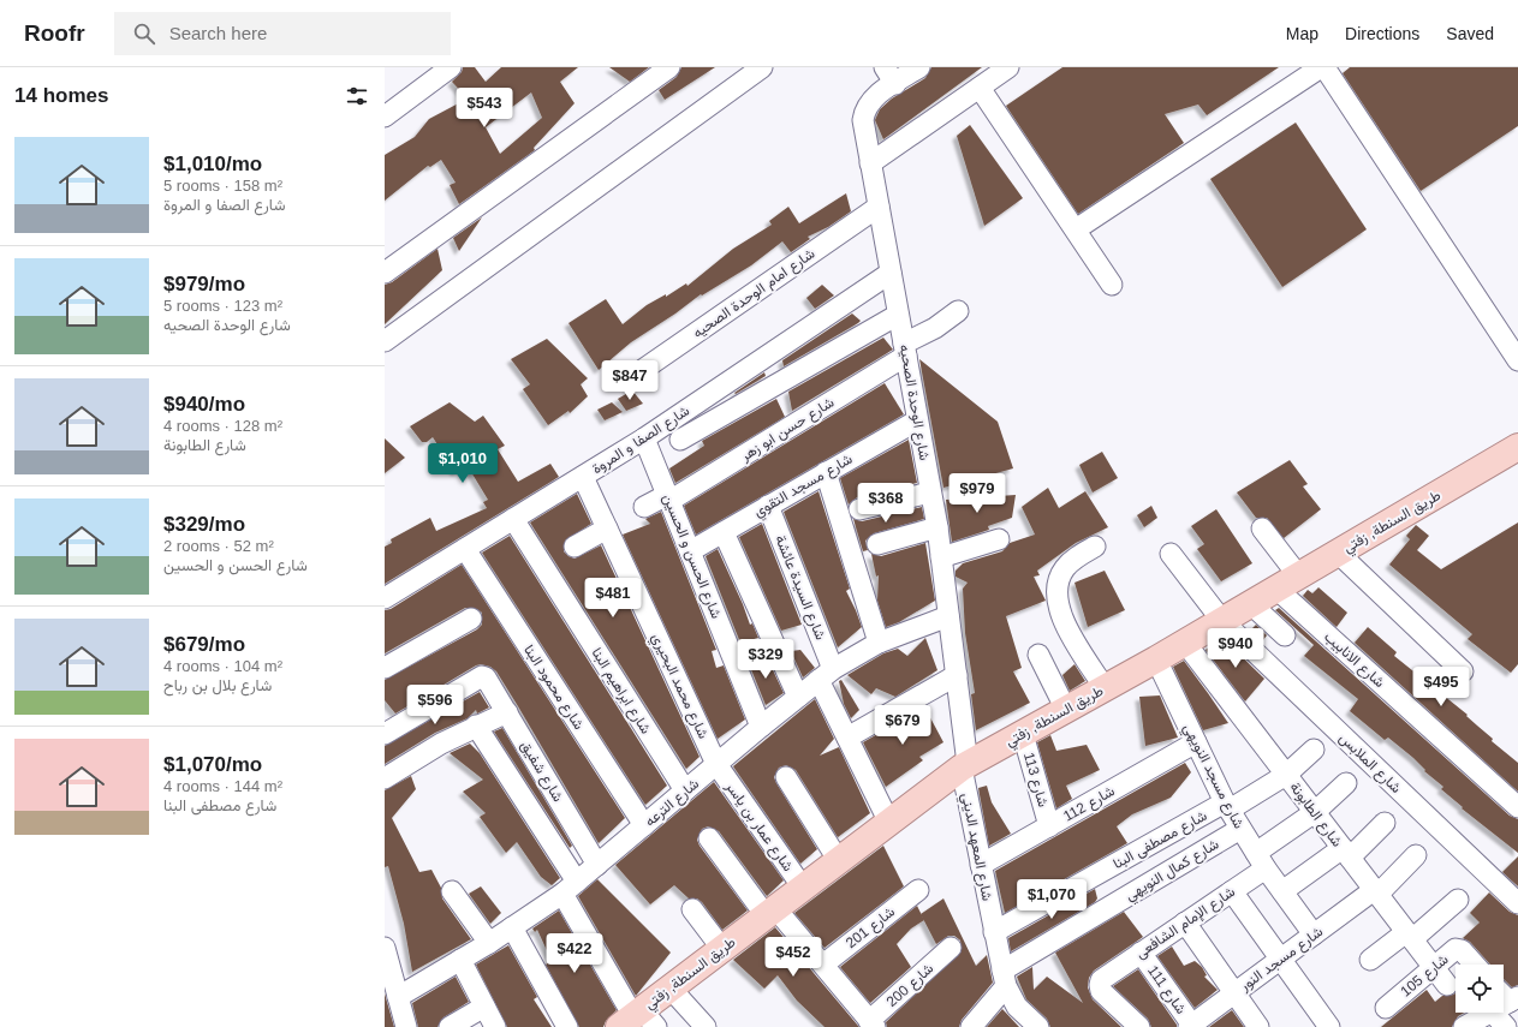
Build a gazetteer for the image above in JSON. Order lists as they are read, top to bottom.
{
  "streets": {
    "main road": ["طريق السنطة, زفتي"],
    "street": [
      "شارع امام الوحدة الصحيه",
      "شارع الوحدة الصحيه",
      "شارع حسن ابو زهر",
      "شارع الصفا و المروة",
      "شارع مسجد التقوي",
      "شارع الحسن و الحسين",
      "شارع السيدة عائشة",
      "شارع الانابيب",
      "شارع محمد البحيري",
      "شارع محمود البنا",
      "شارع ابراهيم البنا",
      "شارع الملابس",
      "شارع شفيق",
      "شارع مسجد النويهي",
      "شارع 113",
      "شارع الترعه",
      "شارع 112",
      "شارع الطابونة",
      "شارع عمار بن ياسر",
      "شارع مصطفى البنا",
      "شارع المعهد الديني",
      "شارع كمال النويهي",
      "شارع الإمام الشافعى",
      "شارع 201",
      "شارع مسجد النور",
      "شارع 105",
      "شارع 200",
      "شارع 111"
    ]
  },
  "crossings": [
    ["شارع امام الوحدة الصحيه", "شارع الوحدة الصحيه"],
    ["شارع الوحدة الصحيه", "شارع حسن ابو زهر"],
    ["شارع الوحدة الصحيه", "شارع الصفا و المروة"],
    ["شارع الوحدة الصحيه", "شارع مسجد التقوي"],
    ["شارع الوحدة الصحيه", "طريق السنطة, زفتي"],
    ["شارع الوحدة الصحيه", "شارع الترعه"],
    ["شارع الوحدة الصحيه", "شارع المعهد الديني"],
    ["شارع حسن ابو زهر", "شارع الحسن و الحسين"],
    ["شارع الصفا و المروة", "شارع الحسن و الحسين"],
    ["شارع الصفا و المروة", "شارع محمد البحيري"],
    ["شارع الصفا و المروة", "شارع محمود البنا"],
    ["شارع الصفا و المروة", "شارع ابراهيم البنا"],
    ["شارع مسجد التقوي", "شارع الحسن و الحسين"],
    ["شارع مسجد التقوي", "شارع السيدة عائشة"],
    ["طريق السنطة, زفتي", "شارع السيدة عائشة"],
    ["طريق السنطة, زفتي", "شارع الانابيب"],
    ["طريق السنطة, زفتي", "شارع الملابس"],
    ["طريق السنطة, زفتي", "شارع مسجد النويهي"],
    ["طريق السنطة, زفتي", "شارع 113"],
    ["طريق السنطة, زفتي", "شارع الطابونة"],
    ["طريق السنطة, زفتي", "شارع عمار بن ياسر"],
    ["طريق السنطة, زفتي", "شارع المعهد الديني"],
    ["شارع الحسن و الحسين", "شارع الترعه"],
    ["شارع السيدة عائشة", "شارع الترعه"],
    ["شارع محمد البحيري", "شارع الترعه"],
    ["شارع محمد البحيري", "شارع عمار بن ياسر"],
    ["شارع محمود البنا", "شارع الترعه"],
    ["شارع ابراهيم البنا", "شارع الترعه"],
    ["شارع شفيق", "شارع الترعه"],
    ["شارع مسجد النويهي", "شارع 112"],
    ["شارع مسجد النويهي", "شارع مصطفى البنا"],
    ["شارع مسجد النويهي", "شارع كمال النويهي"],
    ["شارع مسجد النويهي", "شارع الإمام الشافعى"],
    ["شارع مسجد النويهي", "شارع مسجد النور"],
    ["شارع 113", "شارع 112"],
    ["شارع الترعه", "شارع عمار بن ياسر"],
    ["شارع 112", "شارع المعهد الديني"],
    ["شارع الطابونة", "شارع مصطفى البنا"],
    ["شارع الطابونة", "شارع الإمام الشافعى"],
    ["شارع الطابونة", "شارع مسجد النور"],
    ["شارع الطابونة", "شارع 105"],
    ["شارع مصطفى البنا", "شارع المعهد الديني"],
    ["شارع المعهد الديني", "شارع كمال النويهي"],
    ["شارع الإمام الشافعى", "شارع 111"],
    ["شارع مسجد النور", "شارع 111"]
  ],
  "page": {
    "header": "Roofr",
    "search": "Search here",
    "nav": ["Map", "Directions", "Saved"],
    "heading": "14 homes",
    "price": [
      "$543",
      "$847",
      "$1,010",
      "$979",
      "$368",
      "$481",
      "$940",
      "$329",
      "$495",
      "$596",
      "$679",
      "$1,070",
      "$422",
      "$452"
    ],
    "list": [
      {
        "name": "$1,010/mo",
        "note": "5 rooms · 158 m² · شارع الصفا و المروة"
      },
      {
        "name": "$979/mo",
        "note": "5 rooms · 123 m² · شارع الوحدة الصحيه"
      },
      {
        "name": "$940/mo",
        "note": "4 rooms · 128 m² · شارع الطابونة"
      },
      {
        "name": "$329/mo",
        "note": "2 rooms · 52 m² · شارع الحسن و الحسين"
      },
      {
        "name": "$679/mo",
        "note": "4 rooms · 104 m² · شارع بلال بن رباح"
      },
      {
        "name": "$1,070/mo",
        "note": "4 rooms · 144 m² · شارع مصطفى البنا"
      }
    ]
  }
}
